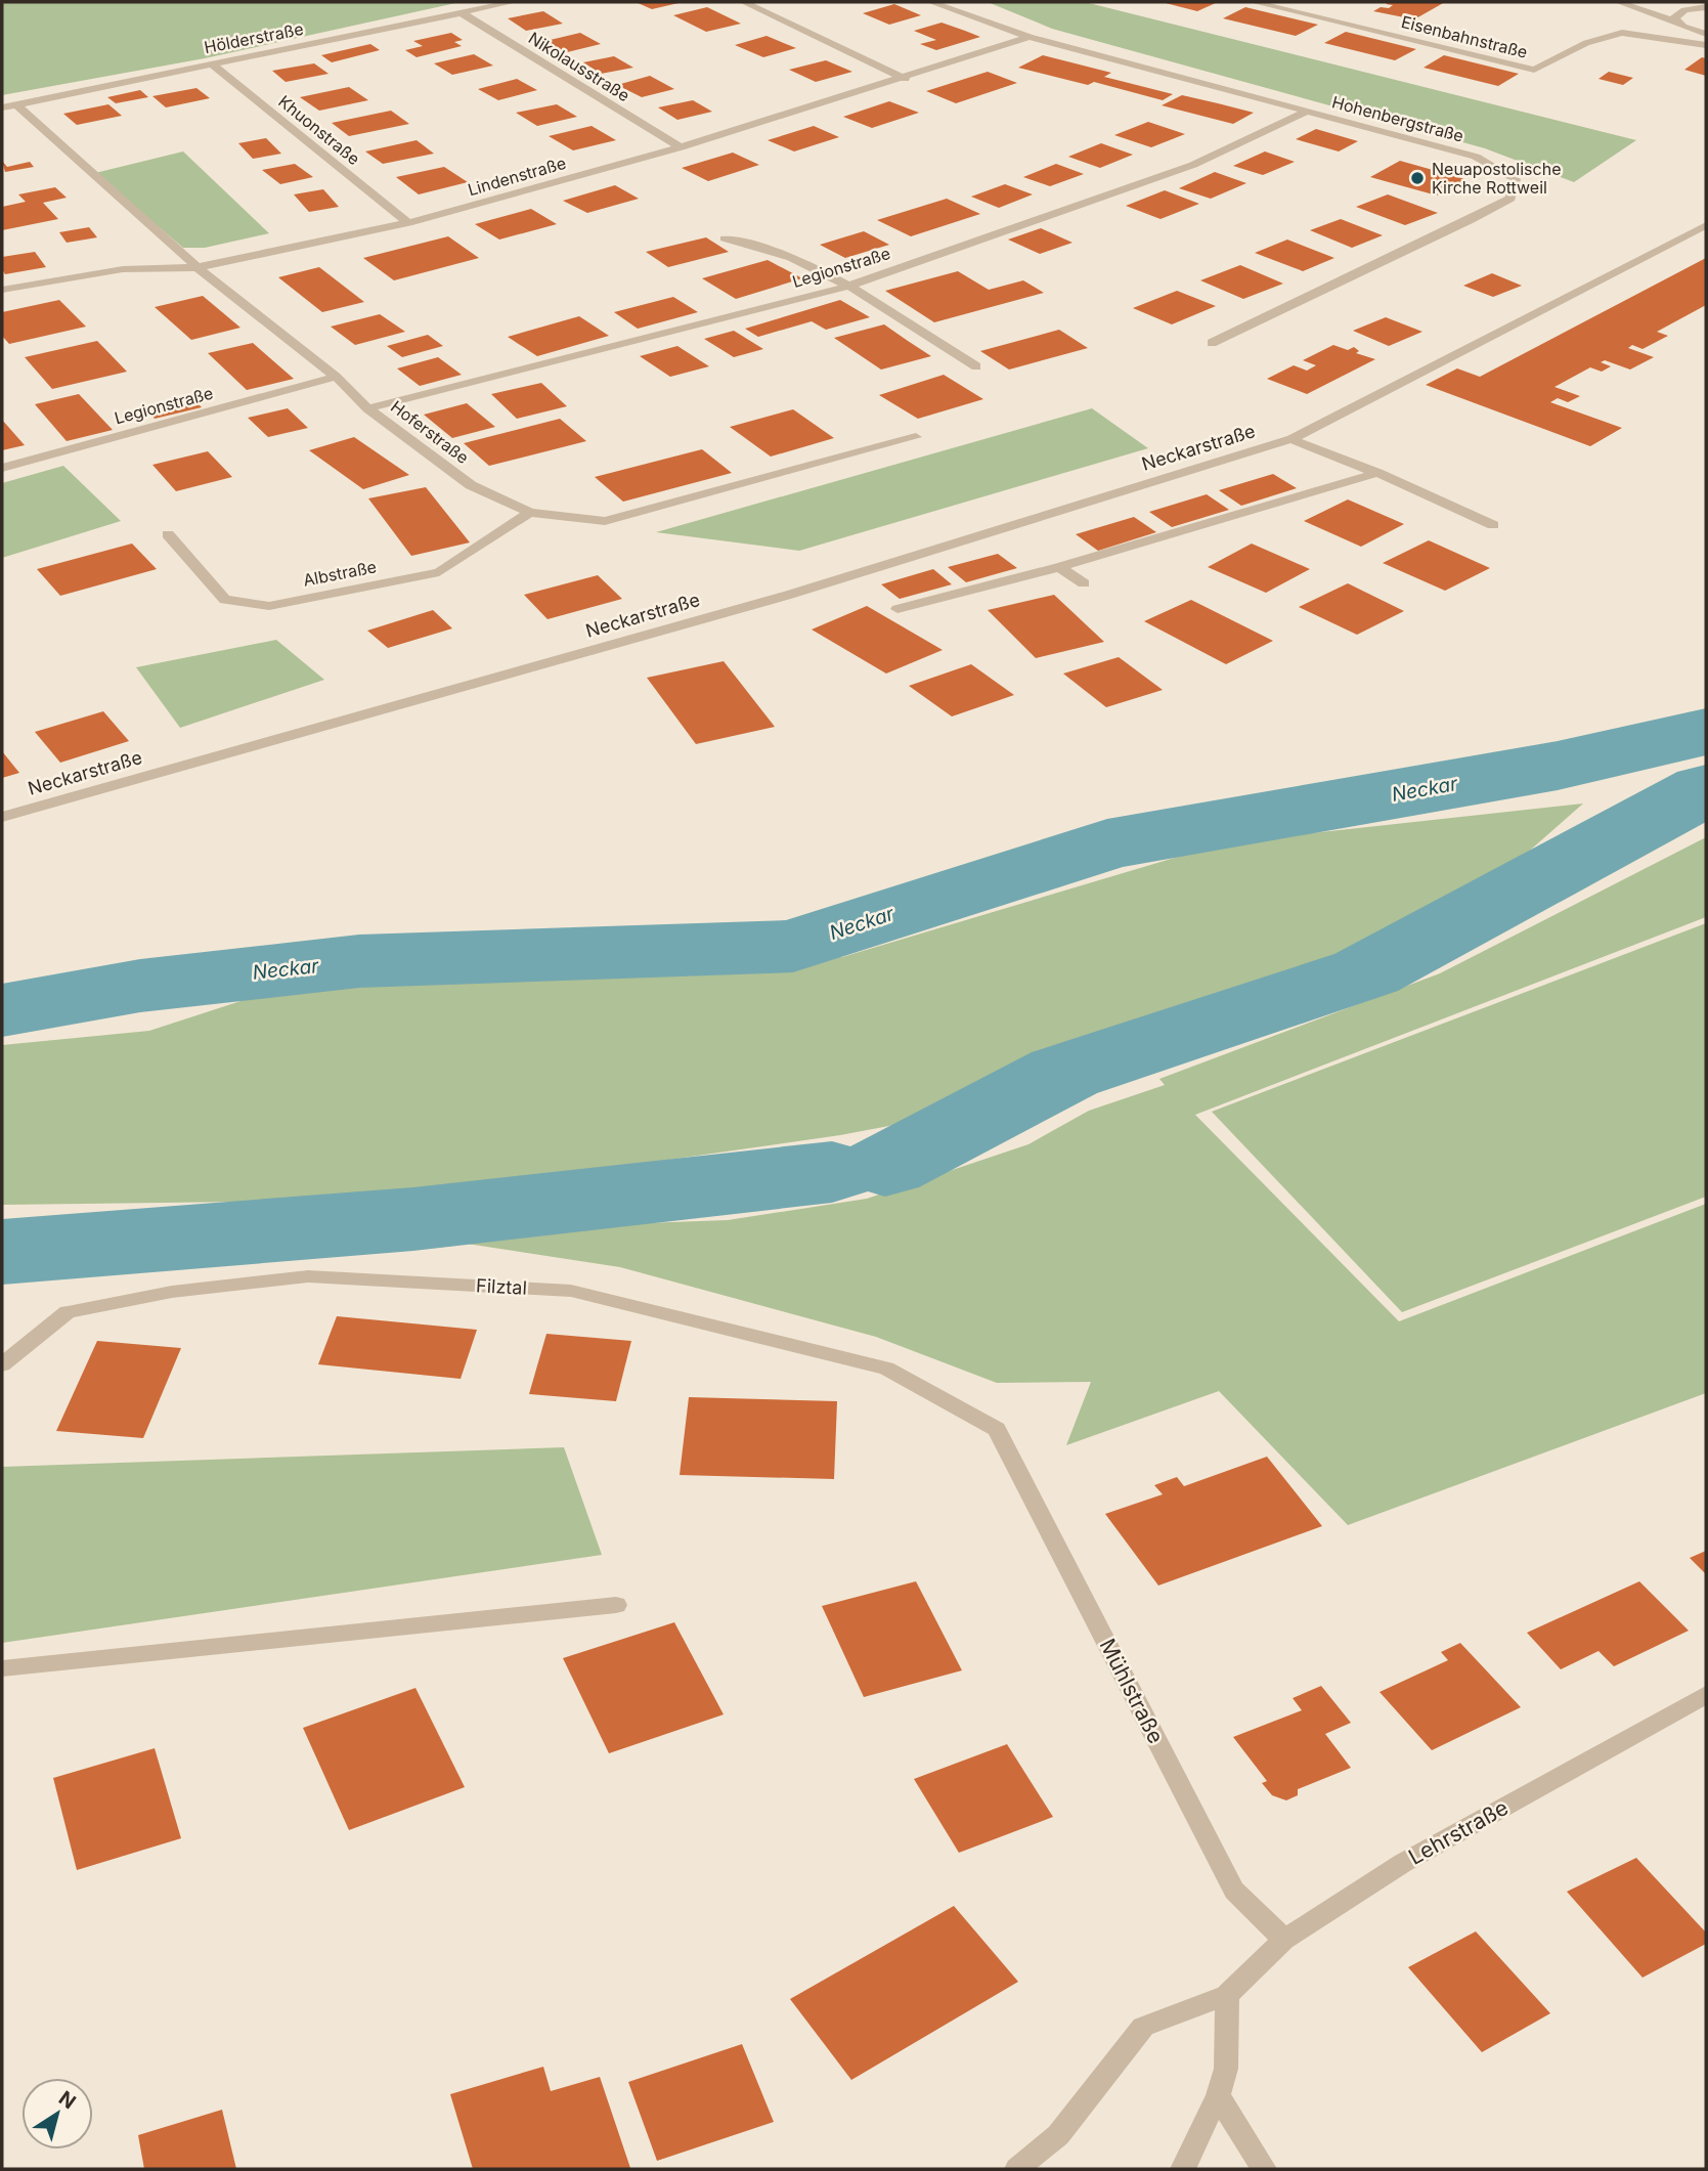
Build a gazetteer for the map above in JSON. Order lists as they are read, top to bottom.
{
  "streets": {
    "street": [
      "Eisenbahnstraße",
      "Hölderstraße",
      "Nikolausstraße",
      "Hohenbergstraße",
      "Khuonstraße",
      "Lindenstraße",
      "Legionstraße",
      "Hoferstraße",
      "Neckarstraße",
      "Albstraße",
      "Filztal",
      "Mühlstraße",
      "Lehrstraße"
    ]
  },
  "crossings": [
    ["Hölderstraße", "Nikolausstraße"],
    ["Hölderstraße", "Khuonstraße"],
    ["Hölderstraße", "Hoferstraße"],
    ["Nikolausstraße", "Lindenstraße"],
    ["Hohenbergstraße", "Lindenstraße"],
    ["Hohenbergstraße", "Legionstraße"],
    ["Khuonstraße", "Lindenstraße"],
    ["Lindenstraße", "Hoferstraße"],
    ["Legionstraße", "Hoferstraße"],
    ["Hoferstraße", "Albstraße"],
    ["Filztal", "Mühlstraße"],
    ["Mühlstraße", "Lehrstraße"]
  ],
  "water": ["Neckar"],
  "places": ["Neuapostolische Kirche Rottweil"],
  "north": "top right"
}
